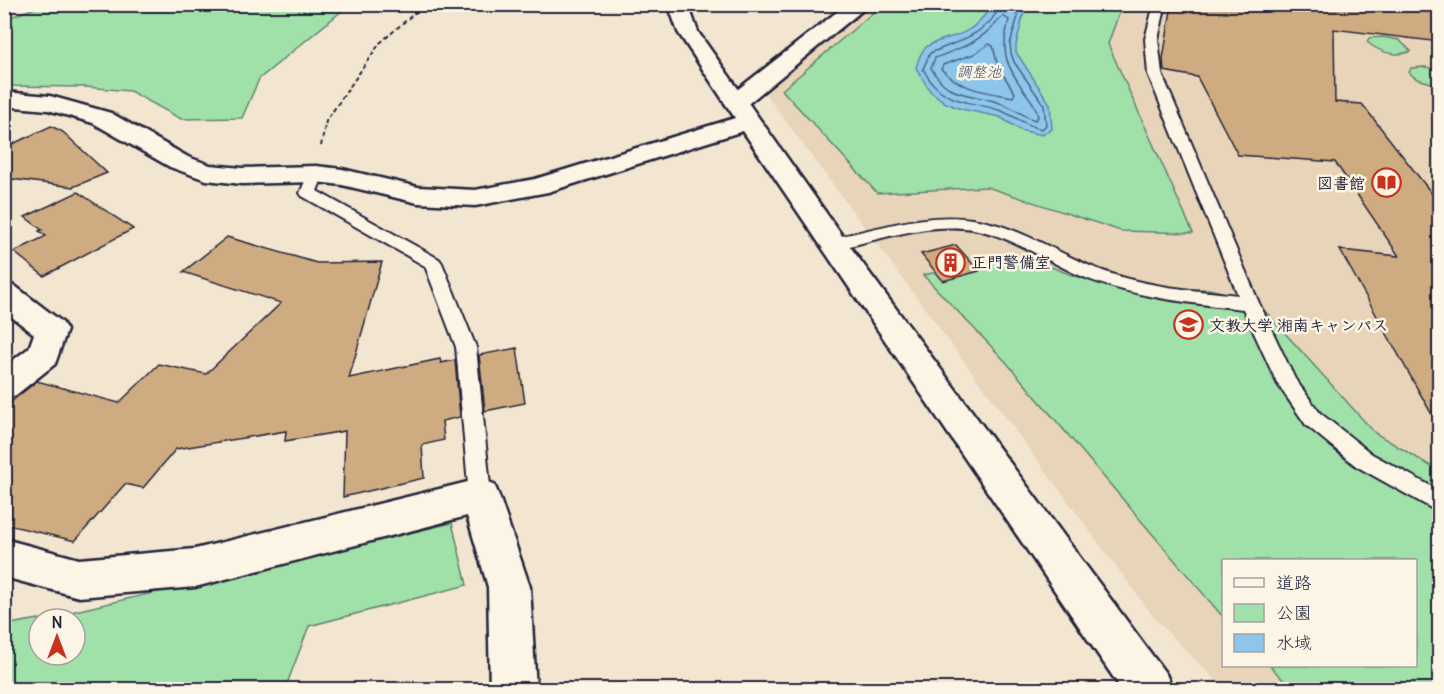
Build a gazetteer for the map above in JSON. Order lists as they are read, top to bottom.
{
  "water": ["調整池"],
  "places": {
    "library": ["図書館"],
    "building": ["正門警備室"],
    "school or university": ["文教大学 湘南キャンパス"]
  },
  "legend": ["道路", "公園", "水域"],
  "north": "top"
}
